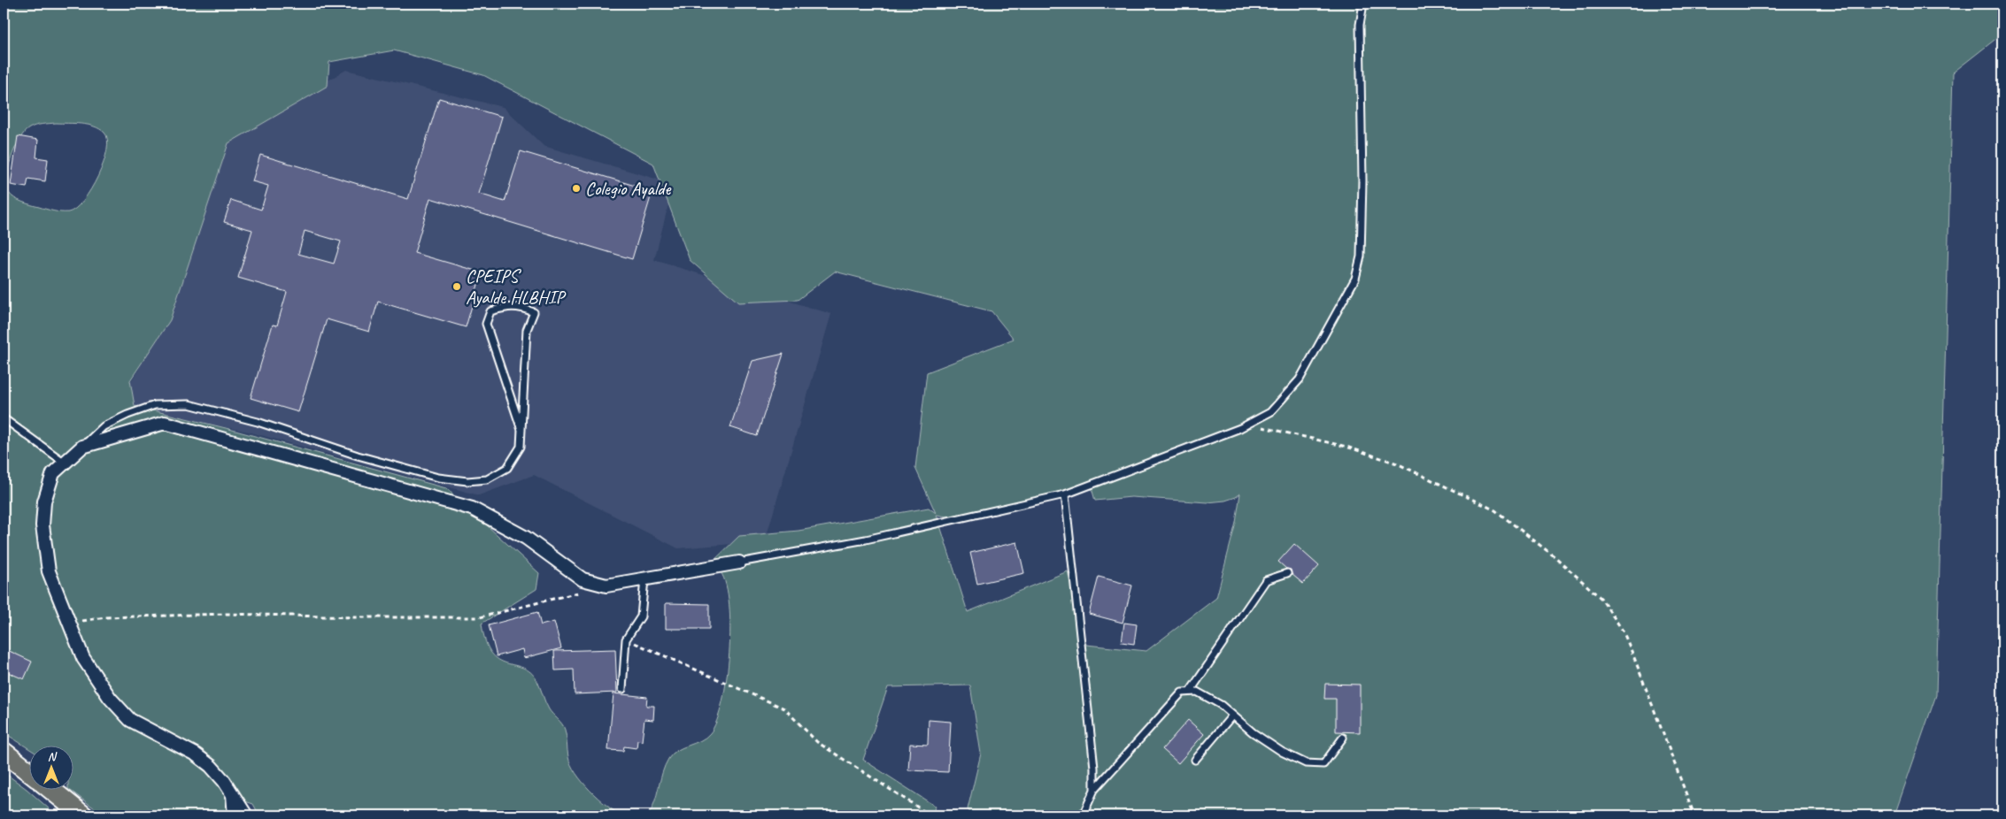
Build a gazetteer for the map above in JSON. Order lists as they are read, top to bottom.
{
  "places": ["Colegio Ayalde", "CPEIPS Ayalde HLBHIP"],
  "north": "top"
}
